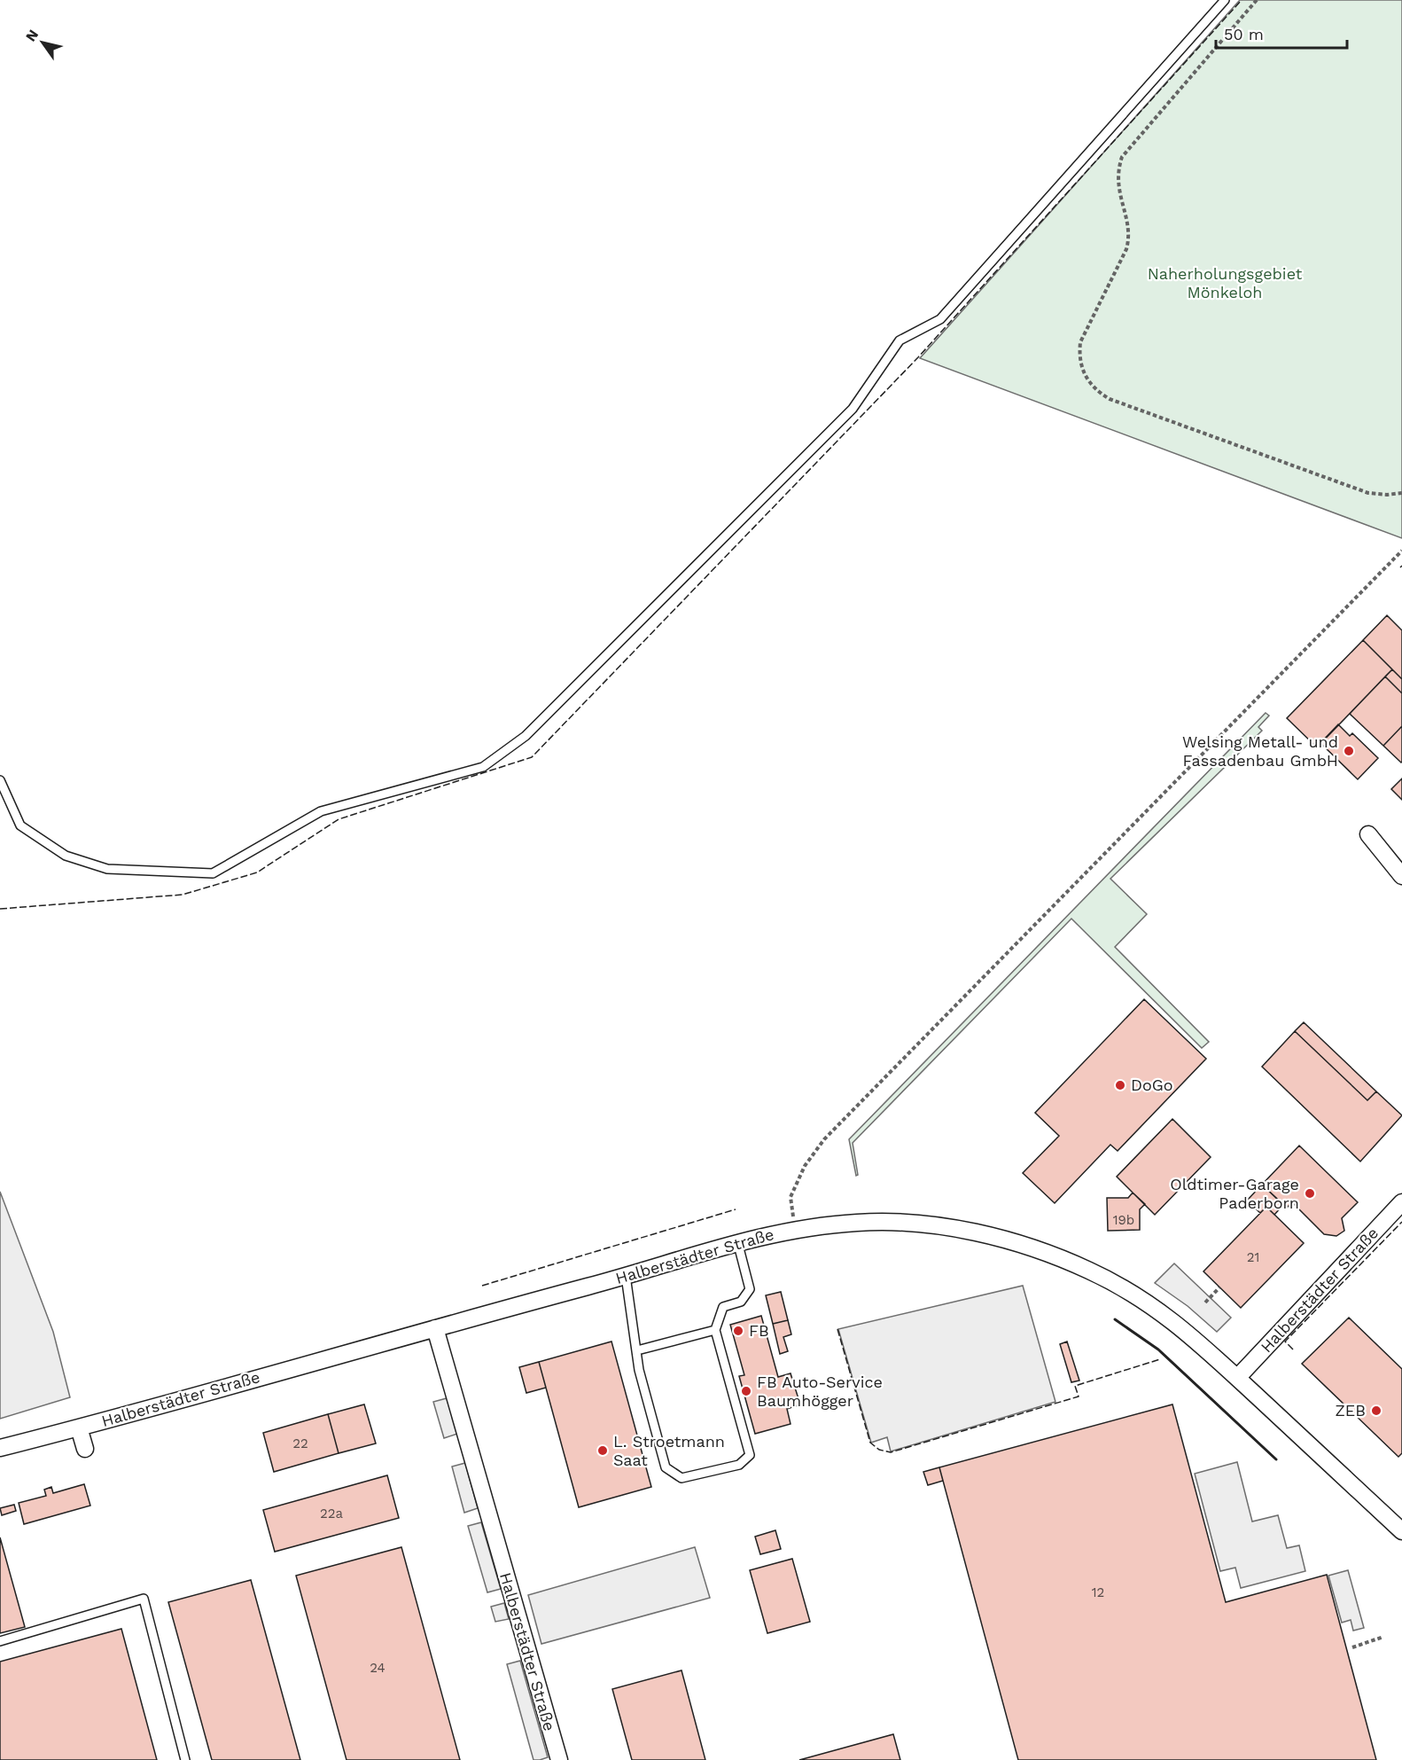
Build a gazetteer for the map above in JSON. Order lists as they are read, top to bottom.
{
  "streets": {
    "street": ["Halberstädter Straße"]
  },
  "parks": ["Naherholungsgebiet Mönkeloh"],
  "places": [
    "Welsing Metall- und Fassadenbau GmbH",
    "DoGo",
    "Oldtimer-Garage Paderborn",
    "FB",
    "FB Auto-Service Baumhögger",
    "ZEB",
    "L. Stroetmann Saat"
  ],
  "house_numbers": [
    "19b",
    "21",
    "22",
    "22a",
    "12",
    "24"
  ],
  "scale_bar": "50 m",
  "north": "top left"
}
